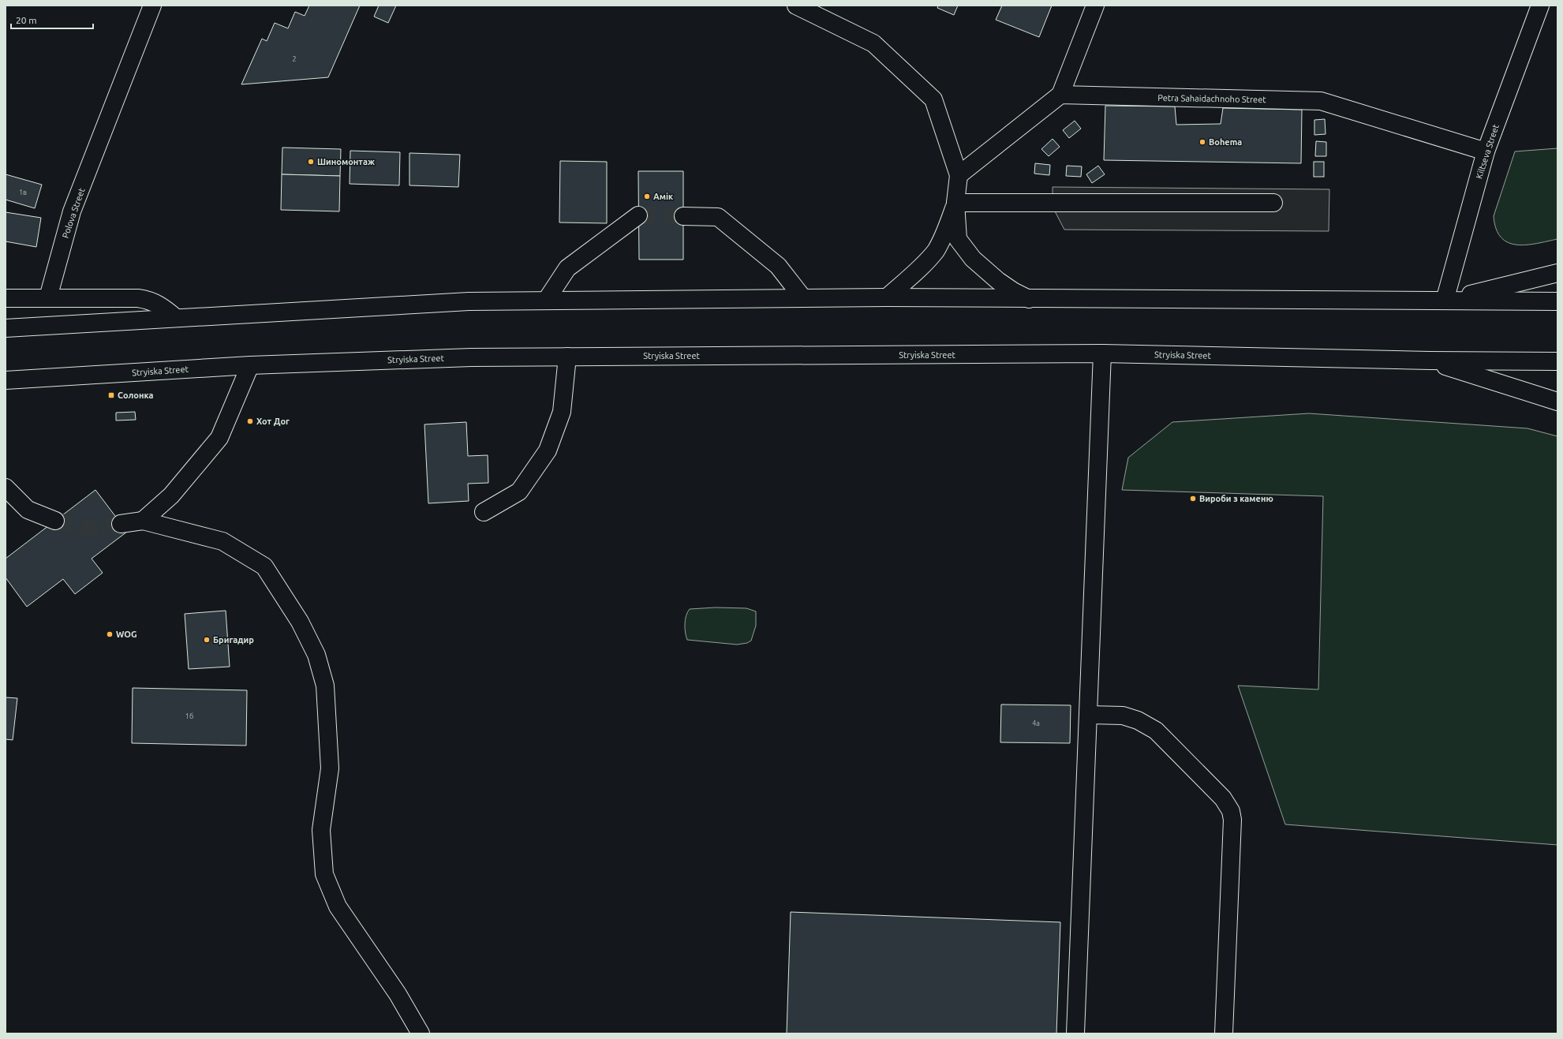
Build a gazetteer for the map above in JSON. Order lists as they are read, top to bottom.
{
  "streets": {
    "main road": [
      "Petra Sahaidachnoho Street",
      "Kiltseva Street",
      "Polova Street",
      "Stryiska Street"
    ]
  },
  "crossings": [
    ["Petra Sahaidachnoho Street", "Kiltseva Street"]
  ],
  "places": {
    "other": [
      "Bohema",
      "Шиномонтаж",
      "Амік",
      "Хот Дог",
      "Вироби з каменю",
      "WOG",
      "Бригадир"
    ],
    "transit": ["Солонка"]
  },
  "house_numbers": [
    "2",
    "1в",
    "1б",
    "4а"
  ],
  "scale_bar": "20 m"
}
